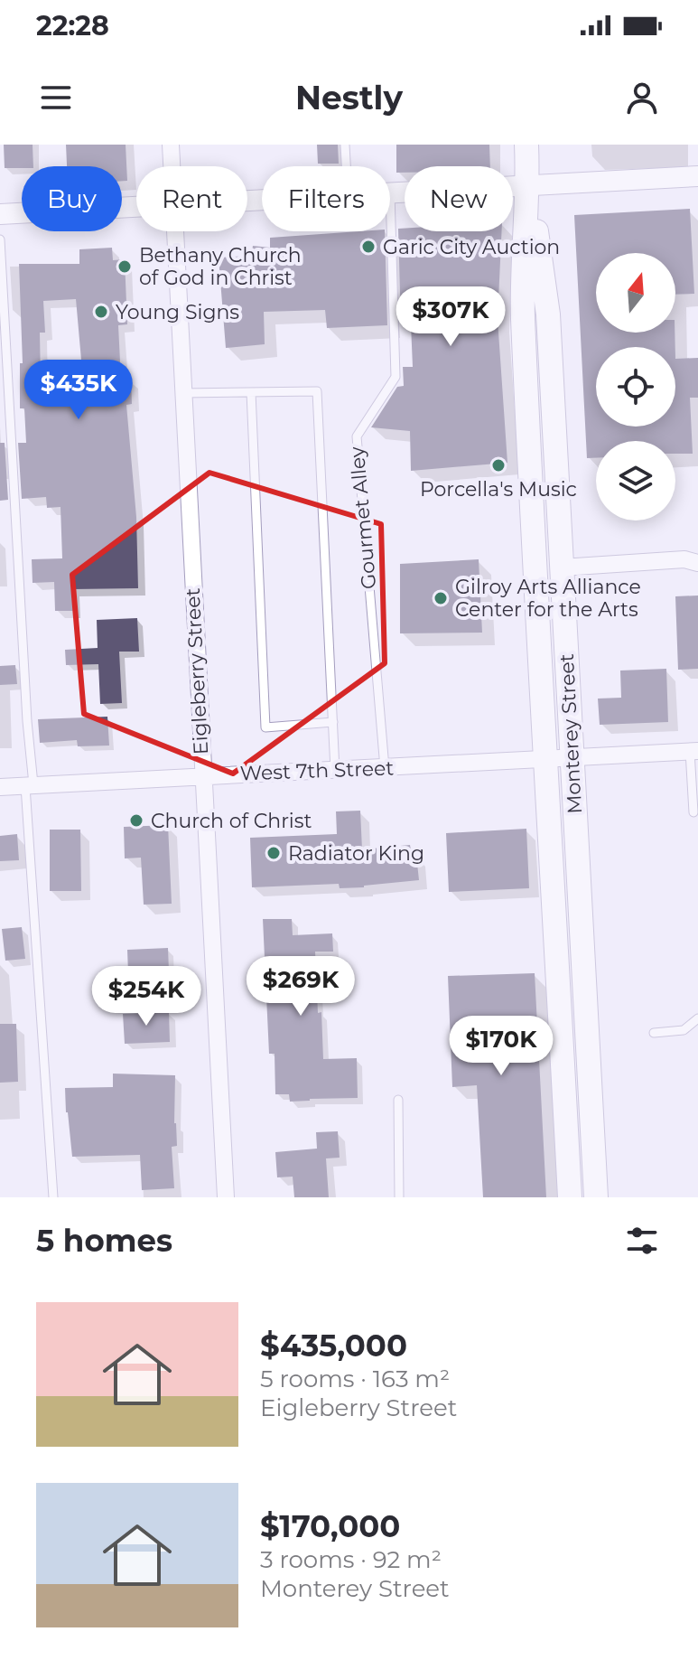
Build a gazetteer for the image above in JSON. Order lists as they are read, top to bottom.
{
  "streets": {
    "main road": ["Monterey Street"],
    "street": ["Eigleberry Street", "West 7th Street"],
    "lane": ["Gourmet Alley"]
  },
  "crossings": [
    ["Gourmet Alley", "West 7th Street"],
    ["Eigleberry Street", "West 7th Street"],
    ["Monterey Street", "West 7th Street"]
  ],
  "places": [
    "Garic City Auction",
    "Bethany Church of God in Christ",
    "Young Signs",
    "Porcella's Music",
    "Gilroy Arts Alliance Center for the Arts",
    "Church of Christ",
    "Radiator King"
  ],
  "north": "top",
  "page": {
    "status": "22:28",
    "header": "Nestly",
    "chip": [
      "Buy",
      "Rent",
      "Filters",
      "New"
    ],
    "price": [
      "$307K",
      "$435K",
      "$269K",
      "$254K",
      "$170K"
    ],
    "heading": "5 homes",
    "list": [
      {
        "name": "$435,000",
        "note": "5 rooms · 163 m² · Eigleberry Street"
      },
      {
        "name": "$170,000",
        "note": "3 rooms · 92 m² · Monterey Street"
      }
    ]
  }
}
